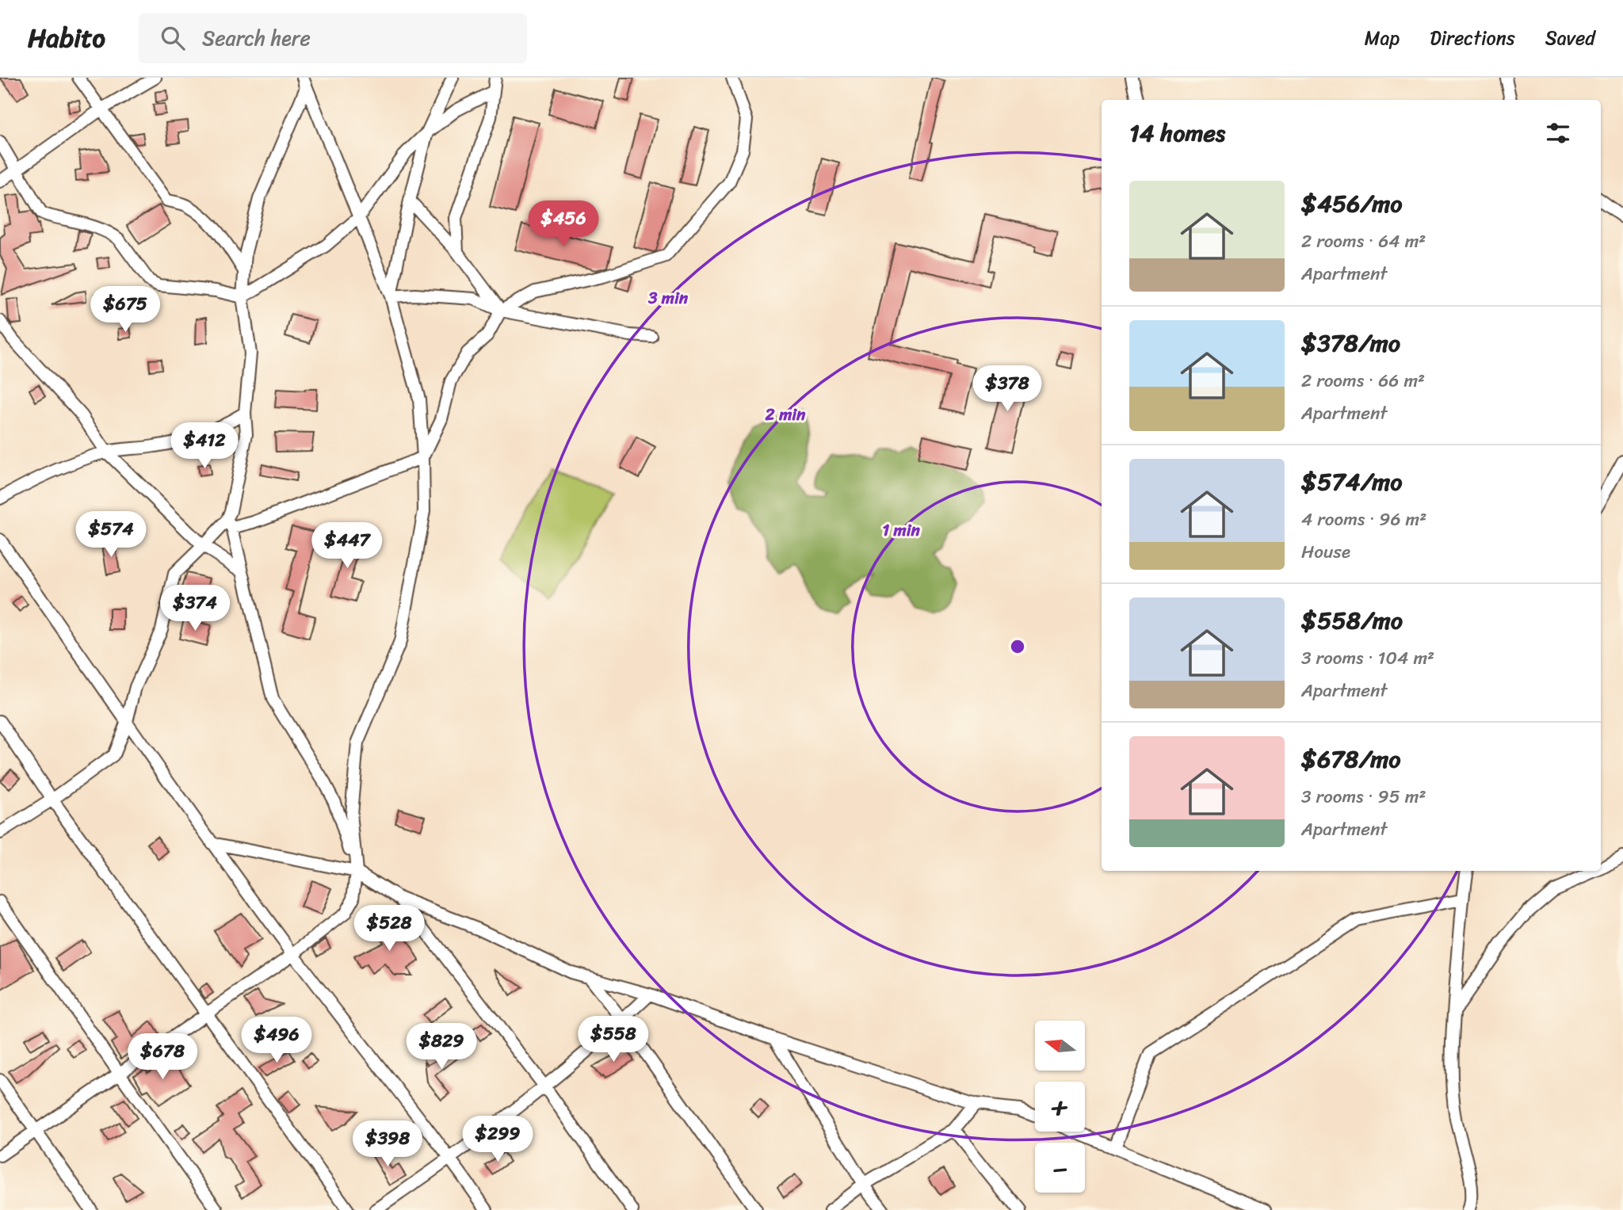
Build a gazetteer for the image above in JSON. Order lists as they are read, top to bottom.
{
  "north": "left",
  "page": {
    "header": "Habito",
    "search": "Search here",
    "nav": ["Map", "Directions", "Saved"],
    "heading": "14 homes",
    "list": [
      {
        "name": "$456/mo",
        "note": "2 rooms · 64 m² · Apartment"
      },
      {
        "name": "$378/mo",
        "note": "2 rooms · 66 m² · Apartment"
      },
      {
        "name": "$574/mo",
        "note": "4 rooms · 96 m² · House"
      },
      {
        "name": "$558/mo",
        "note": "3 rooms · 104 m² · Apartment"
      },
      {
        "name": "$678/mo",
        "note": "3 rooms · 95 m² · Apartment"
      }
    ],
    "price": [
      "$456",
      "$675",
      "$378",
      "$412",
      "$574",
      "$447",
      "$374",
      "$528",
      "$558",
      "$496",
      "$829",
      "$678",
      "$299",
      "$398"
    ],
    "map_buttons": ["+", "−"]
  },
  "rings": ["3 min", "2 min", "1 min"]
}
